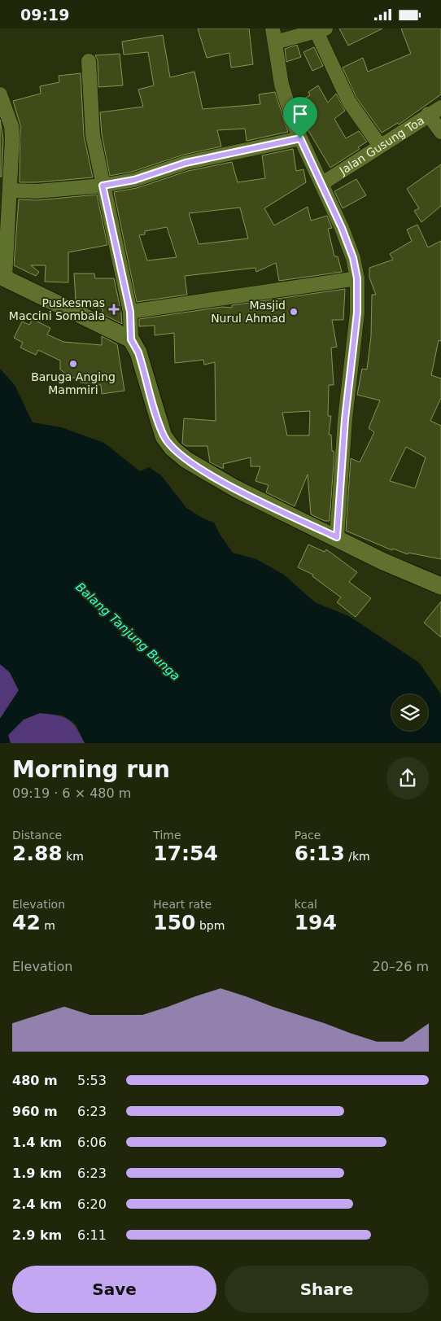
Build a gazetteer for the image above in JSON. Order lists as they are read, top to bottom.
{
  "streets": {
    "street": ["Jalan Gusung Toa"]
  },
  "water": ["Balang Tanjung Bunga"],
  "places": {
    "health": ["Puskesmas Maccini Sombala"],
    "other": ["Masjid Nurul Ahmad", "Baruga Anging Mammiri"]
  },
  "page": {
    "status": "09:19",
    "heading": ["Morning run", "09:19 · 6 × 480 m"],
    "stats": [
      ["Distance", "2.88 km"],
      ["Time", "17:54"],
      ["Pace", "6:13 /km"],
      ["Elevation", "42 m"],
      ["Heart rate", "150 bpm"],
      ["kcal", "194"]
    ],
    "chart": ["Elevation", "20–26 m"],
    "list": [
      {
        "name": "480 m",
        "note": "5:53"
      },
      {
        "name": "960 m",
        "note": "6:23"
      },
      {
        "name": "1.4 km",
        "note": "6:06"
      },
      {
        "name": "1.9 km",
        "note": "6:23"
      },
      {
        "name": "2.4 km",
        "note": "6:20"
      },
      {
        "name": "2.9 km",
        "note": "6:11"
      }
    ],
    "buttons": ["Save", "Share"]
  }
}
